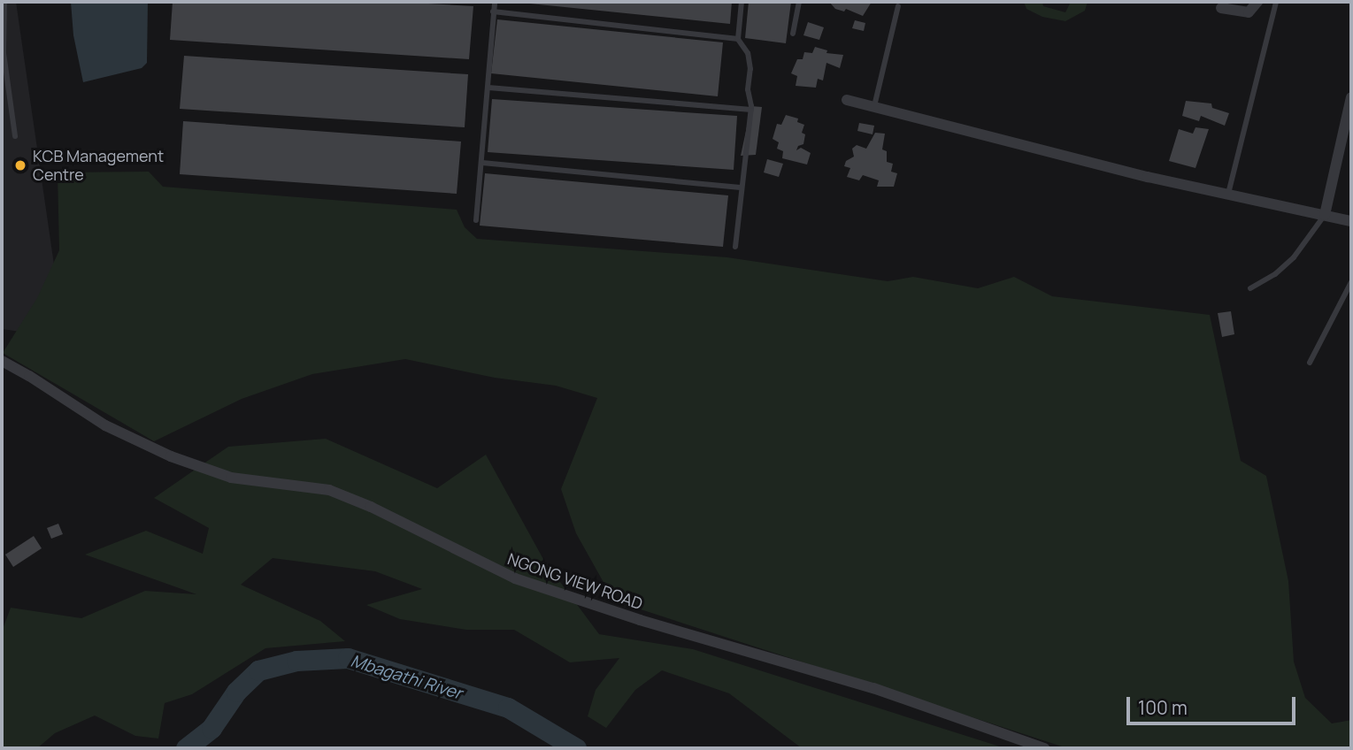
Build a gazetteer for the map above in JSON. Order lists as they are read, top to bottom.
{
  "streets": {
    "street": ["NGONG VIEW ROAD"]
  },
  "water": ["Mbagathi River"],
  "places": ["KCB Management Centre"],
  "scale_bar": "100 m"
}
